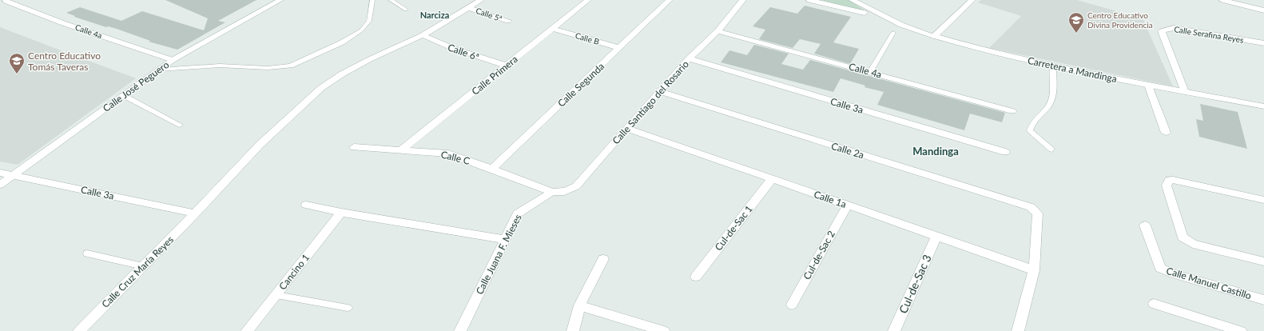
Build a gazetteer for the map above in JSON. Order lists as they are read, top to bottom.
{
  "streets": {
    "street": [
      "Calle 5ª",
      "Calle 4a",
      "Calle Serafina Reyes",
      "Calle B",
      "Calle 6ª",
      "Carretera a Mandinga",
      "Calle Primera",
      "Calle Segunda",
      "Calle José Peguero",
      "Calle Santiago del Rosario",
      "Calle 3a",
      "Calle 2a",
      "Calle C",
      "Calle 1a",
      "Cul-de-Sac 1",
      "Calle Juana F. Mieses",
      "Cul-de-Sac 2",
      "Calle Cruz María Reyes",
      "Cancino 1",
      "Calle Manuel Castillo",
      "Cul-de-Sac 3"
    ]
  },
  "crossings": [
    ["Calle 5ª", "Calle Cruz María Reyes"],
    ["Calle 4a", "Calle José Peguero"],
    ["Calle 4a", "Calle Santiago del Rosario"],
    ["Calle Serafina Reyes", "Carretera a Mandinga"],
    ["Calle B", "Calle Primera"],
    ["Calle B", "Calle Segunda"],
    ["Calle 6ª", "Calle Primera"],
    ["Calle 6ª", "Calle Cruz María Reyes"],
    ["Calle Primera", "Calle C"],
    ["Calle Segunda", "Calle C"],
    ["Calle José Peguero", "Calle 3a"],
    ["Calle Santiago del Rosario", "Calle 3a"],
    ["Calle Santiago del Rosario", "Calle 2a"],
    ["Calle Santiago del Rosario", "Calle C"],
    ["Calle Santiago del Rosario", "Calle 1a"],
    ["Calle Santiago del Rosario", "Calle Juana F. Mieses"],
    ["Calle 3a", "Calle Cruz María Reyes"],
    ["Calle 2a", "Calle 1a"],
    ["Calle C", "Calle Juana F. Mieses"],
    ["Calle 1a", "Cul-de-Sac 1"],
    ["Calle 1a", "Cul-de-Sac 2"],
    ["Calle 1a", "Cul-de-Sac 3"]
  ],
  "districts": ["Narciza", "Mandinga"],
  "places": {
    "school or university": ["Centro Educativo Divina Providencia", "Centro Educativo Tomás Taveras"]
  }
}
